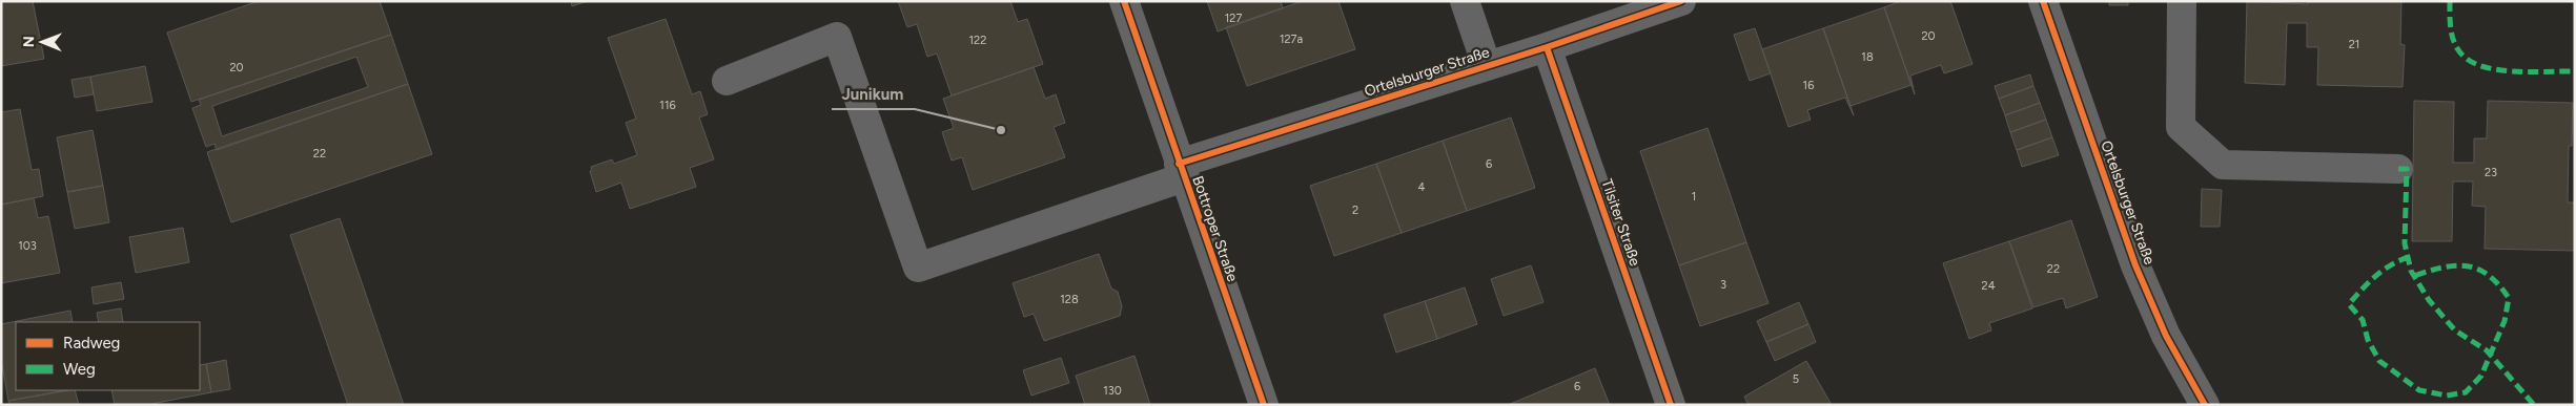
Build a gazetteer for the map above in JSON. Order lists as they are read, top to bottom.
{
  "streets": {
    "street": ["Ortelsburger Straße", "Tilsiter Straße", "Bottroper Straße"]
  },
  "crossings": [
    ["Ortelsburger Straße", "Tilsiter Straße"],
    ["Ortelsburger Straße", "Bottroper Straße"]
  ],
  "places": ["Junikum"],
  "house_numbers": [
    "127",
    "20",
    "127a",
    "122",
    "21",
    "18",
    "20",
    "16",
    "116",
    "22",
    "6",
    "23",
    "4",
    "1",
    "2",
    "103",
    "22",
    "3",
    "24",
    "128",
    "5",
    "6",
    "130"
  ],
  "legend": ["Radweg", "Weg"],
  "north": "left"
}
